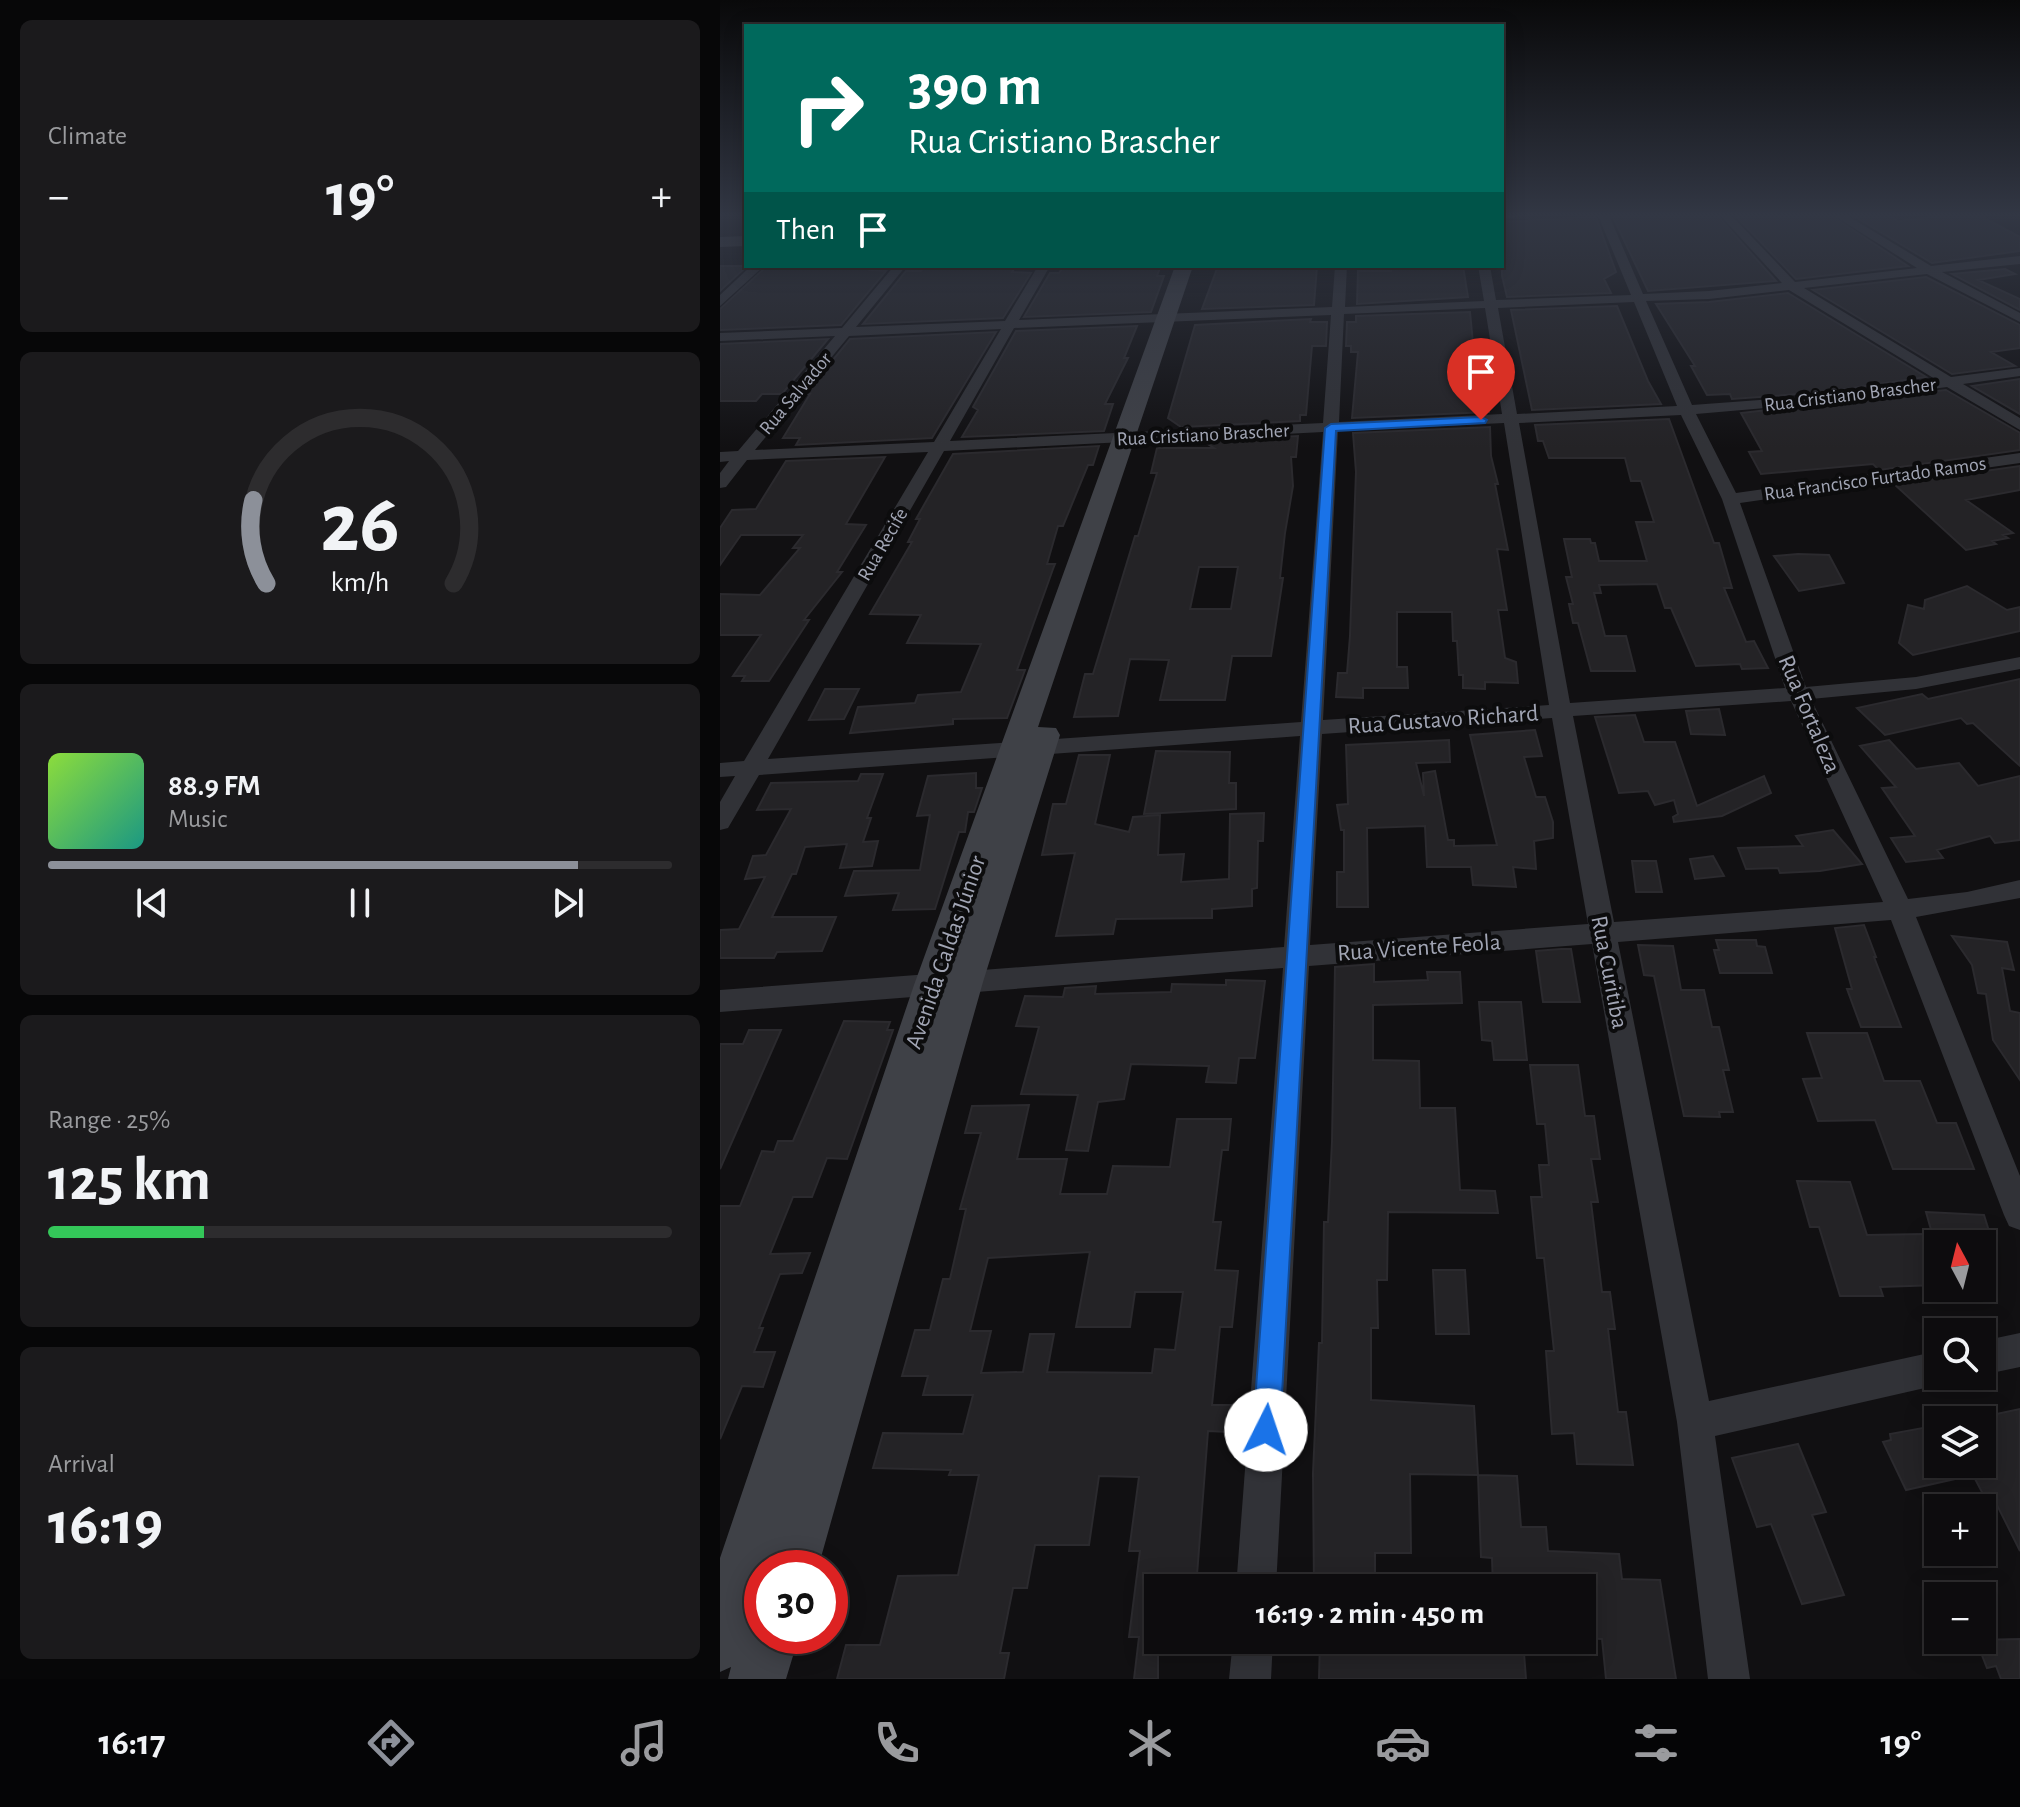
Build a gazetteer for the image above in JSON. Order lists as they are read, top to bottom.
{
  "streets": {
    "main road": ["Avenida Caldas Júnior"],
    "street": [
      "Rua Salvador",
      "Rua Cristiano Brascher",
      "Rua Francisco Furtado Ramos",
      "Rua Recife",
      "Rua Fortaleza",
      "Rua Gustavo Richard",
      "Rua Vicente Feola",
      "Rua Curitiba"
    ]
  },
  "crossings": [
    ["Rua Salvador", "Rua Cristiano Brascher"],
    ["Rua Cristiano Brascher", "Rua Recife"],
    ["Rua Cristiano Brascher", "Rua Fortaleza"],
    ["Rua Cristiano Brascher", "Avenida Caldas Júnior"],
    ["Rua Cristiano Brascher", "Rua Curitiba"],
    ["Rua Francisco Furtado Ramos", "Rua Fortaleza"],
    ["Rua Recife", "Rua Gustavo Richard"],
    ["Rua Fortaleza", "Rua Gustavo Richard"],
    ["Rua Fortaleza", "Rua Vicente Feola"],
    ["Rua Gustavo Richard", "Avenida Caldas Júnior"],
    ["Rua Gustavo Richard", "Rua Curitiba"],
    ["Rua Vicente Feola", "Avenida Caldas Júnior"],
    ["Rua Vicente Feola", "Rua Curitiba"]
  ],
  "north": "top",
  "page": {
    "tile": [
      "Climate",
      ["Range · 25%", "125 km"],
      ["Arrival", "16:19"]
    ],
    "turn": ["390 m", "Rua Cristiano Brascher"],
    "heat": ["−", "19°", "+"],
    "then": "Then",
    "song": ["88.9 FM", "Music"],
    "map_buttons": ["+", "−"],
    "limit": "30",
    "trip": "16:19 · 2 min · 450 m",
    "tabs": ["16:17", "19°"],
    "gauge": ["26", "km/h"]
  }
}
